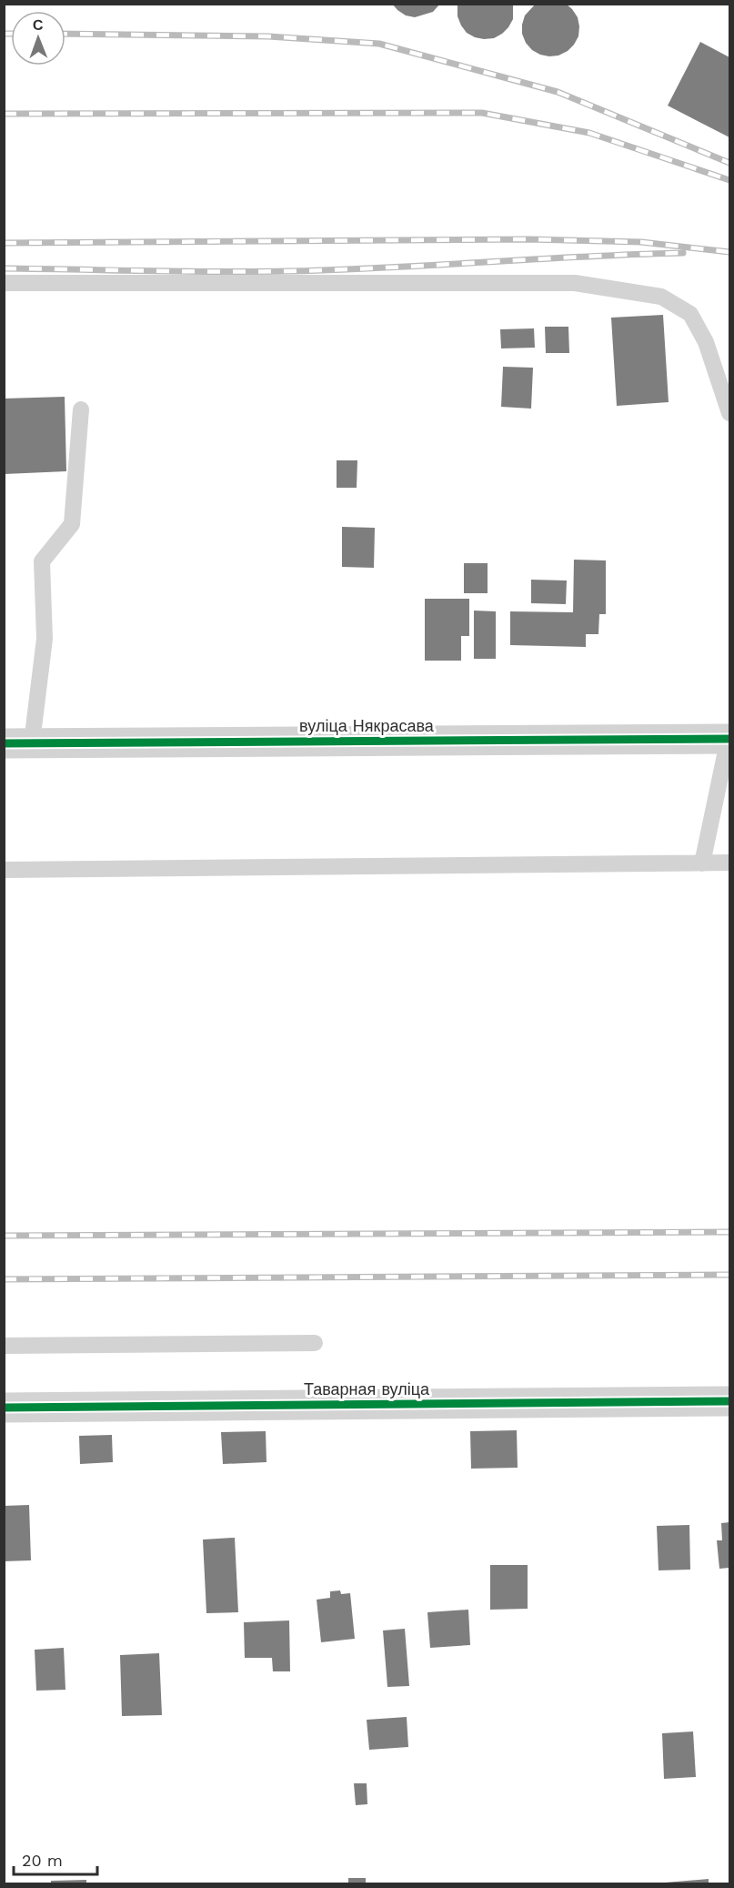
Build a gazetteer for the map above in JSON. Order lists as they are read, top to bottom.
{
  "streets": {
    "street": ["вуліца Някрасава", "Таварная вуліца"]
  },
  "scale_bar": "20 m",
  "north": "top"
}
